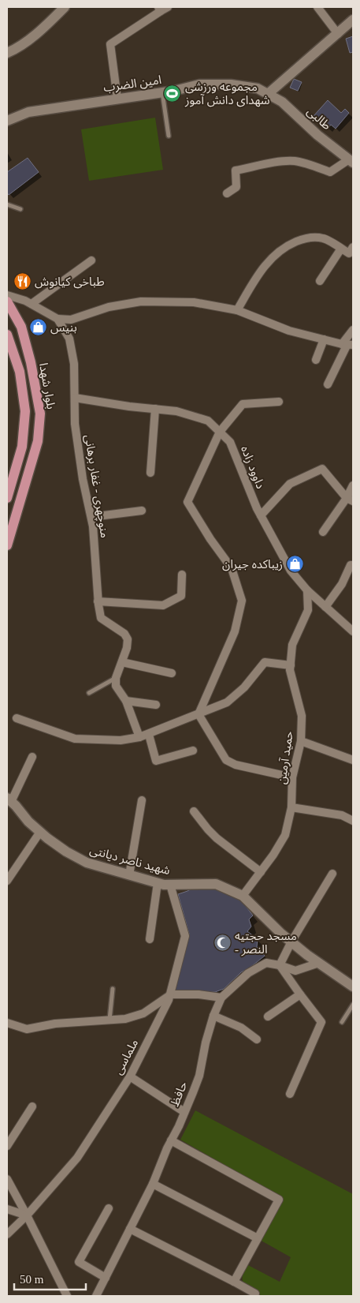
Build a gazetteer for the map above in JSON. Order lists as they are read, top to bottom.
{
  "streets": {
    "main road": [
      "امین الضرب",
      "طالبی",
      "بلوار شهدا",
      "شهید ناصر دیانتی"
    ],
    "street": [
      "داوود زاده",
      "منوچهری - غفار برهانی",
      "حمید آرمین",
      "ملماسی",
      "حافظ"
    ]
  },
  "crossings": [
    ["امین الضرب", "طالبی"],
    ["داوود زاده", "منوچهری - غفار برهانی"],
    ["داوود زاده", "حمید آرمین"],
    ["حمید آرمین", "شهید ناصر دیانتی"],
    ["شهید ناصر دیانتی", "ملماسی"],
    ["شهید ناصر دیانتی", "حافظ"]
  ],
  "places": {
    "sports": ["مجموعه ورزشی شهدای دانش آموز"],
    "restaurant": ["طباخی کیانوش"],
    "shop": ["بنیس", "زیباکده جیران"],
    "mosque": ["مسجد حجتیه - النصر"]
  },
  "scale_bar": "50 m"
}
